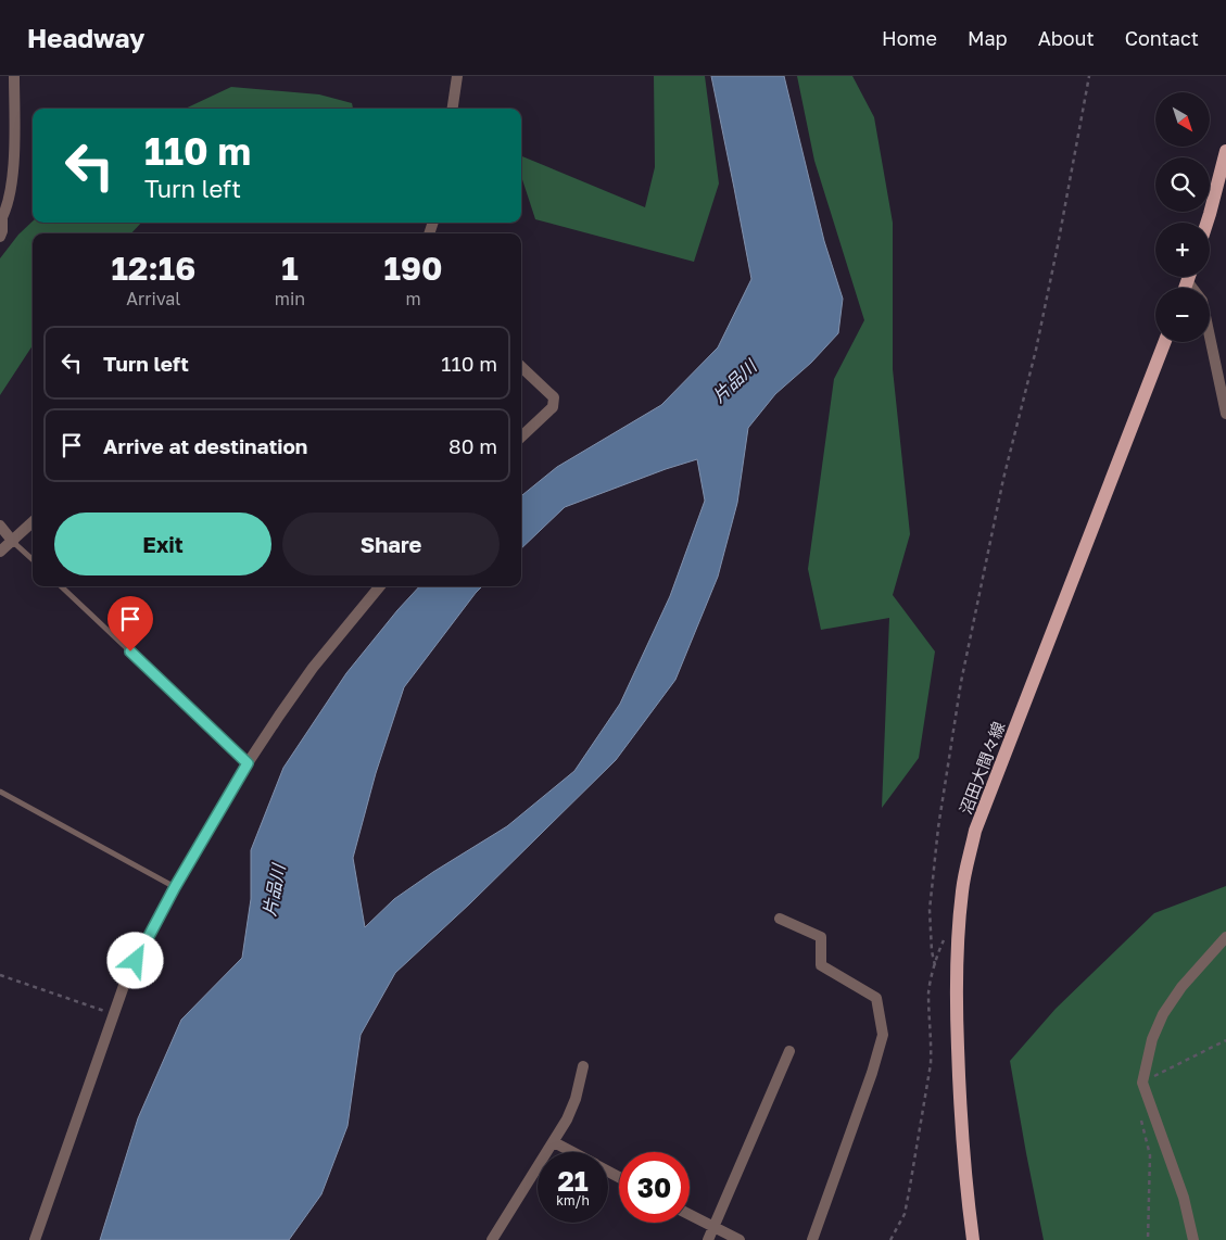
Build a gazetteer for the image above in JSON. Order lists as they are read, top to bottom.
{
  "streets": {
    "main road": ["沼田大間々線"]
  },
  "water": ["片品川"],
  "north": "bottom right",
  "page": {
    "header": "Headway",
    "nav": [
      "Home",
      "Map",
      "About",
      "Contact"
    ],
    "map_buttons": ["+", "−"],
    "turn": ["110 m", "Turn left"],
    "eta": [
      "12:16",
      "Arrival",
      "1",
      "min",
      "190",
      "m"
    ],
    "list": [
      {
        "name": "Turn left",
        "value": "110 m"
      },
      {
        "name": "Arrive at destination",
        "value": "80 m"
      }
    ],
    "buttons": ["Exit", "Share"],
    "speed": "21 km/h",
    "limit": "30"
  }
}
